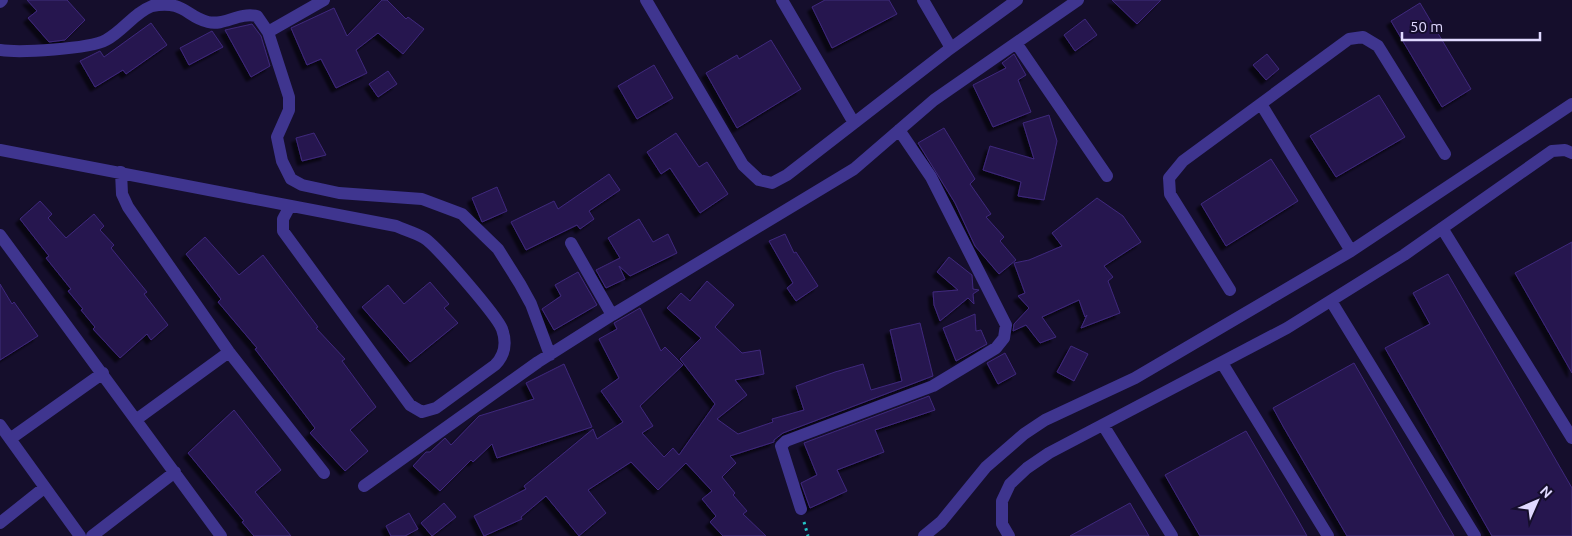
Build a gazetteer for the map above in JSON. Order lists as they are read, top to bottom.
{
  "scale_bar": "50 m",
  "north": "top right"
}
